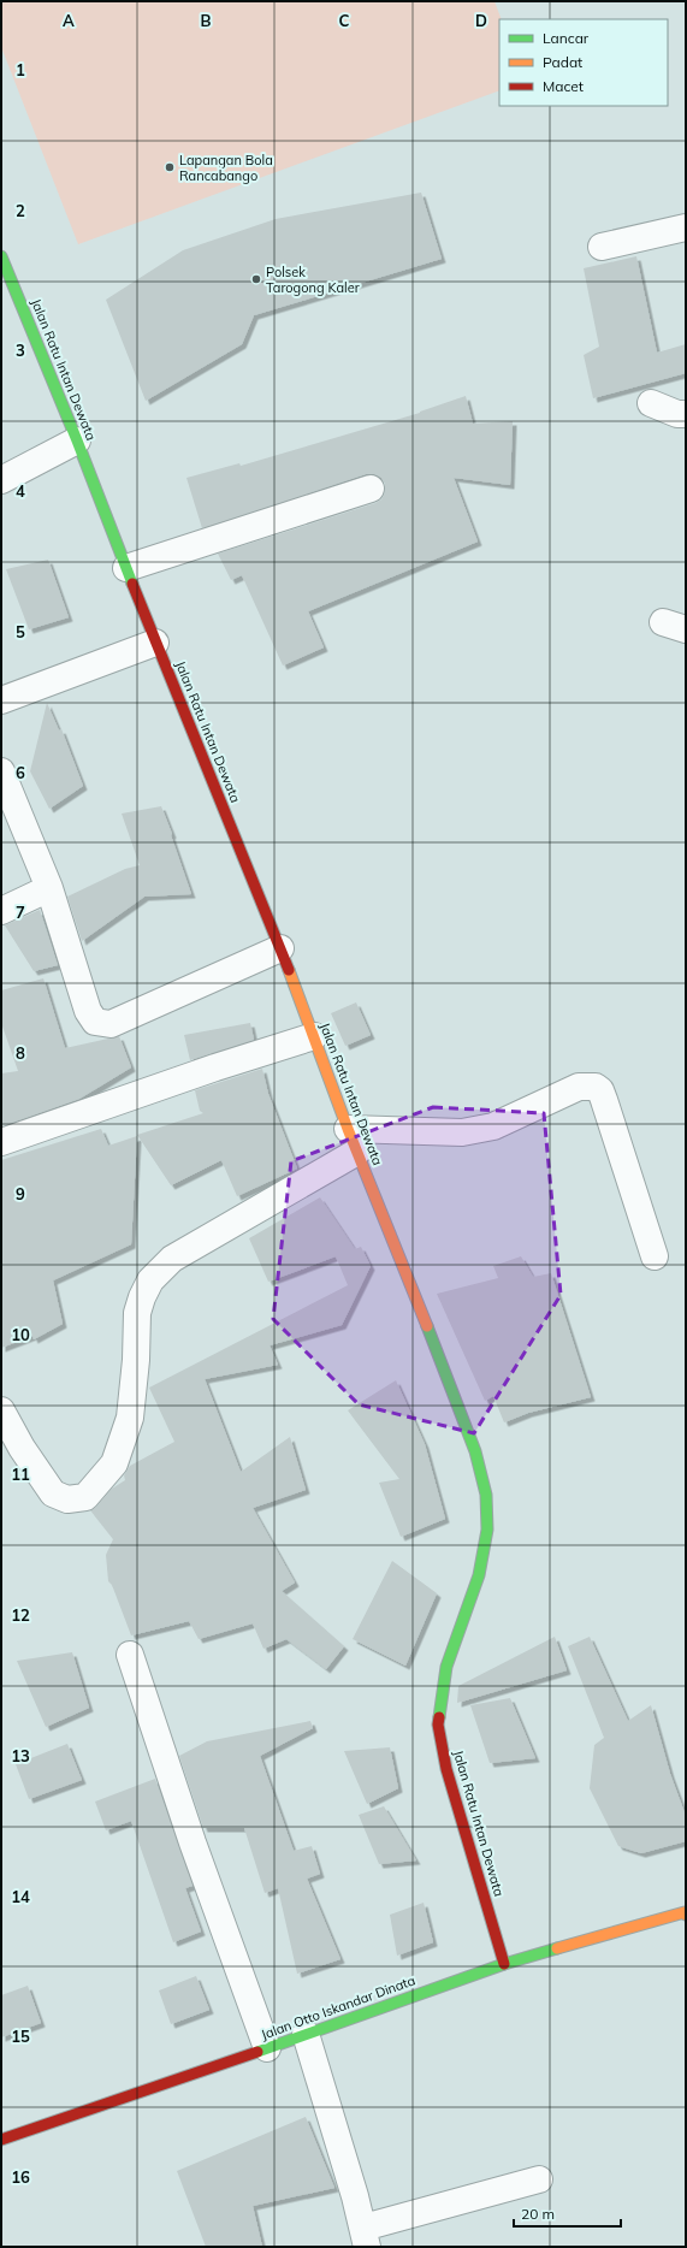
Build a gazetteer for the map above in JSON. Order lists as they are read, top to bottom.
{
  "streets": {
    "street": ["Jalan Ratu Intan Dewata", "Jalan Otto Iskandar Dinata"]
  },
  "crossings": [
    ["Jalan Ratu Intan Dewata", "Jalan Otto Iskandar Dinata"]
  ],
  "places": ["Lapangan Bola Rancabango", "Polsek Tarogong Kaler"],
  "legend": ["Lancar", "Padat", "Macet"],
  "scale_bar": "20 m",
  "grid": {
    "columns": [
      "A",
      "B",
      "C",
      "D"
    ],
    "rows": [
      "1",
      "2",
      "3",
      "4",
      "5",
      "6",
      "7",
      "8",
      "9",
      "10",
      "11",
      "12",
      "13",
      "14",
      "15",
      "16"
    ]
  }
}
